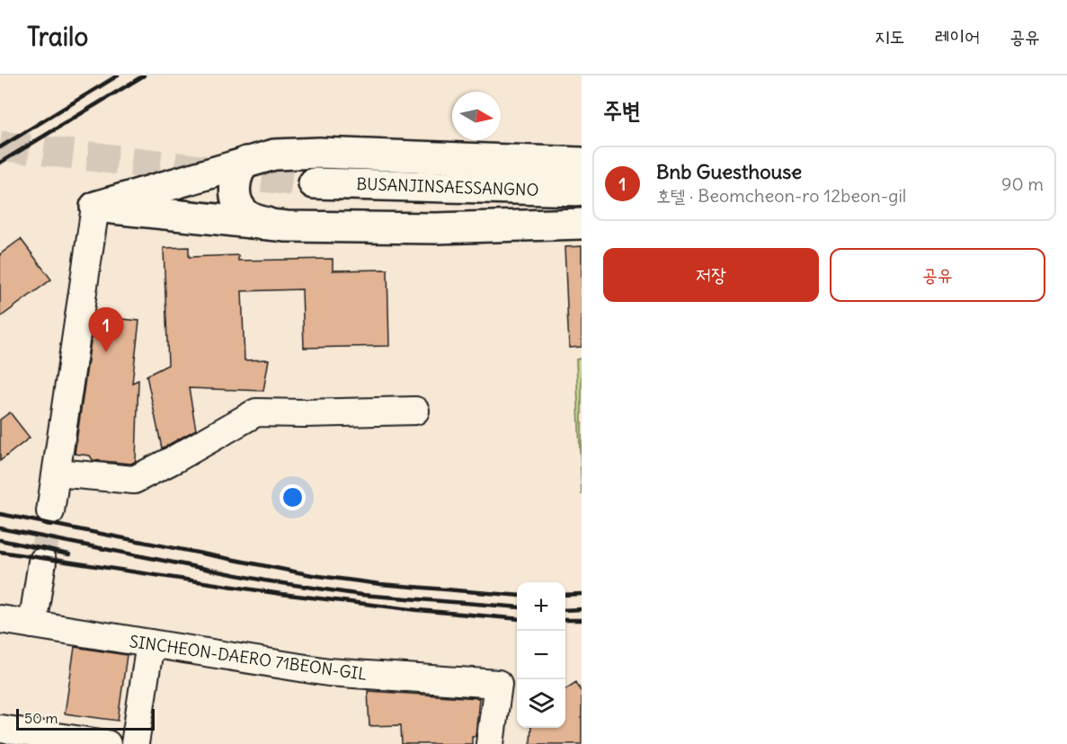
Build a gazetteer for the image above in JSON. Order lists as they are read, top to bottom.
{
  "streets": {
    "main road": ["BUSANJINSAESSANGNO"],
    "street": ["SINCHEON-DAERO 71BEON-GIL"]
  },
  "scale_bar": "50 m",
  "north": "right",
  "page": {
    "header": "Trailo",
    "nav": ["지도", "레이어", "공유"],
    "heading": "주변",
    "list": [
      {
        "mark": "1",
        "name": "Bnb Guesthouse",
        "note": "호텔 · Beomcheon-ro 12beon-gil",
        "value": "90 m"
      }
    ],
    "buttons": ["저장", "공유"],
    "pins": "1",
    "map_buttons": ["+", "−"],
    "scale": "50 m"
  }
}
